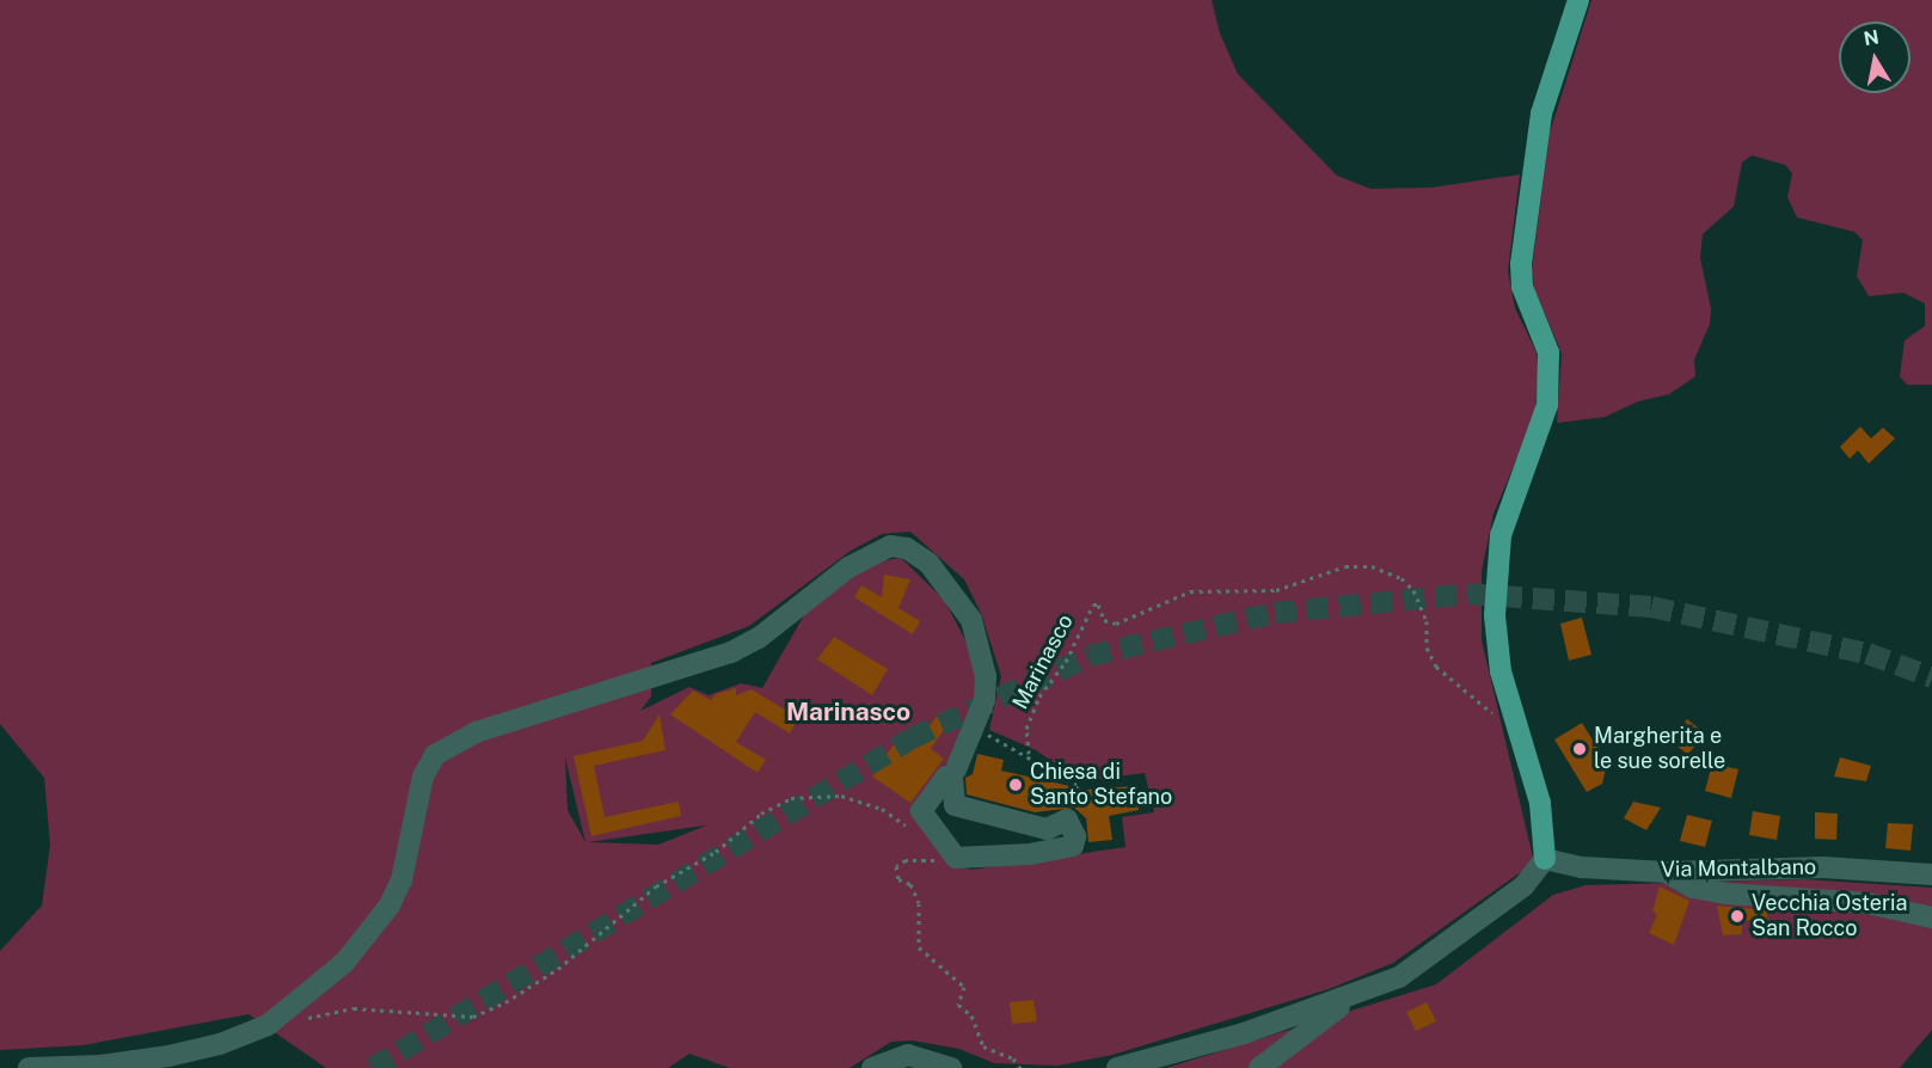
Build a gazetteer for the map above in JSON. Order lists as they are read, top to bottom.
{
  "streets": {
    "street": ["Via Montalbano"],
    "path": ["Marinasco"]
  },
  "districts": ["Marinasco"],
  "places": ["Margherita e le sue sorelle", "Chiesa di Santo Stefano", "Vecchia Osteria San Rocco"],
  "north": "top"
}
